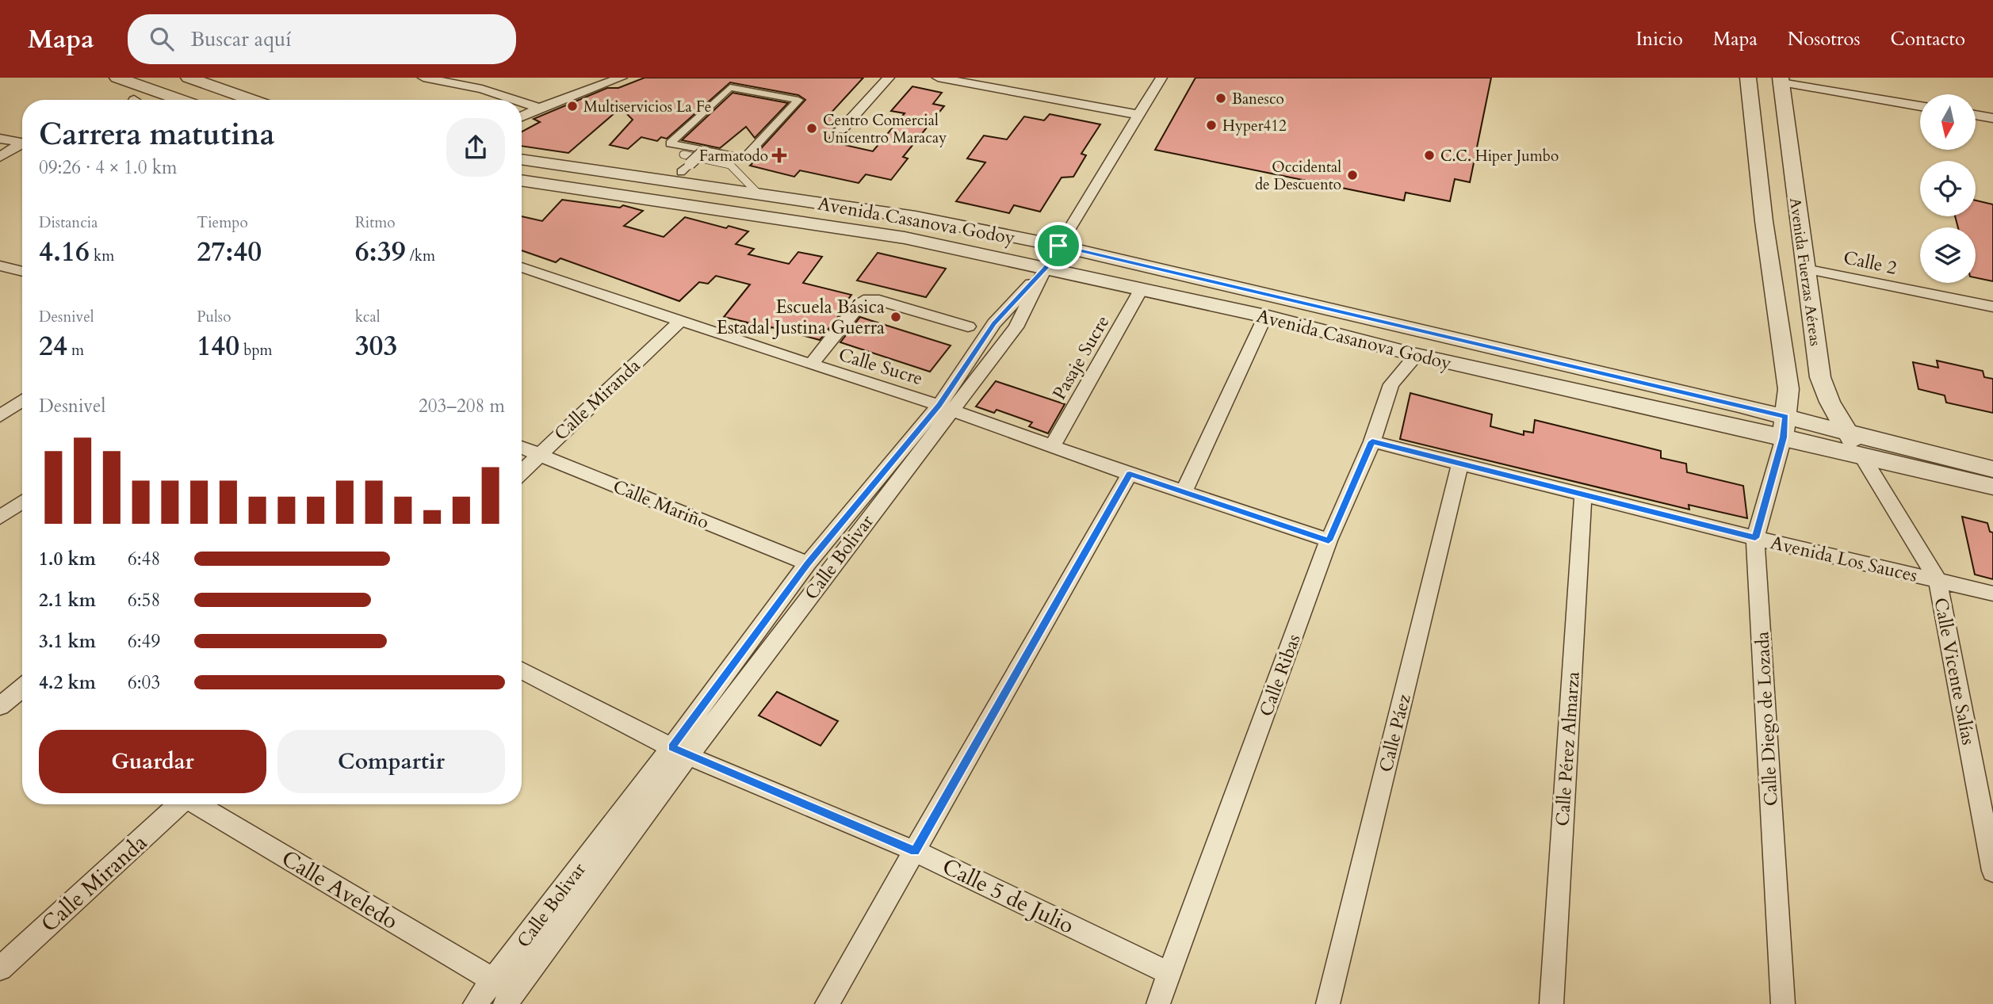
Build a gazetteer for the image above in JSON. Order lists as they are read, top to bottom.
{
  "streets": {
    "street": [
      "Avenida Casanova Godoy",
      "Calle 2",
      "Avenida Fuerzas Aéreas",
      "Pasaje Sucre",
      "Calle Sucre",
      "Calle Miranda",
      "Calle Mariño",
      "Calle Bolivar",
      "Avenida Los Sauces",
      "Calle Vicente Salías",
      "Calle Ribas",
      "Calle Diego de Lozada",
      "Calle Páez",
      "Calle Pérez Almarza",
      "Calle Aveledo",
      "Calle 5 de Julio"
    ]
  },
  "crossings": [
    ["Avenida Casanova Godoy", "Avenida Fuerzas Aéreas"],
    ["Avenida Casanova Godoy", "Pasaje Sucre"],
    ["Avenida Casanova Godoy", "Calle Bolivar"],
    ["Avenida Casanova Godoy", "Calle Vicente Salías"],
    ["Avenida Casanova Godoy", "Calle Ribas"],
    ["Avenida Casanova Godoy", "Calle Diego de Lozada"],
    ["Calle 2", "Avenida Fuerzas Aéreas"],
    ["Avenida Fuerzas Aéreas", "Calle Vicente Salías"],
    ["Avenida Fuerzas Aéreas", "Calle Diego de Lozada"],
    ["Pasaje Sucre", "Calle Sucre"],
    ["Calle Sucre", "Calle Miranda"],
    ["Calle Sucre", "Calle Bolivar"],
    ["Calle Sucre", "Calle Ribas"],
    ["Calle Miranda", "Calle Mariño"],
    ["Calle Mariño", "Calle Bolivar"],
    ["Calle Bolivar", "Calle Aveledo"],
    ["Calle Bolivar", "Calle 5 de Julio"],
    ["Avenida Los Sauces", "Calle Vicente Salías"],
    ["Avenida Los Sauces", "Calle Ribas"],
    ["Avenida Los Sauces", "Calle Diego de Lozada"],
    ["Avenida Los Sauces", "Calle Páez"],
    ["Avenida Los Sauces", "Calle Pérez Almarza"],
    ["Calle Ribas", "Calle 5 de Julio"]
  ],
  "places": {
    "other": [
      "Banesco",
      "Multiservicios La Fe",
      "Hyper412",
      "Centro Comercial Unicentro Maracay",
      "C.C. Hiper Jumbo",
      "Occidental de Descuento",
      "Escuela Básica Estadal Justina Guerra"
    ],
    "health": ["Farmatodo"]
  },
  "north": "bottom",
  "page": {
    "header": "Mapa",
    "search": "Buscar aquí",
    "nav": [
      "Inicio",
      "Mapa",
      "Nosotros",
      "Contacto"
    ],
    "heading": ["Carrera matutina", "09:26 · 4 × 1.0 km"],
    "stats": [
      ["Distancia", "4.16 km"],
      ["Tiempo", "27:40"],
      ["Ritmo", "6:39 /km"],
      ["Desnivel", "24 m"],
      ["Pulso", "140 bpm"],
      ["kcal", "303"]
    ],
    "chart": ["Desnivel", "203–208 m"],
    "list": [
      {
        "name": "1.0 km",
        "note": "6:48"
      },
      {
        "name": "2.1 km",
        "note": "6:58"
      },
      {
        "name": "3.1 km",
        "note": "6:49"
      },
      {
        "name": "4.2 km",
        "note": "6:03"
      }
    ],
    "buttons": ["Guardar", "Compartir"]
  }
}
